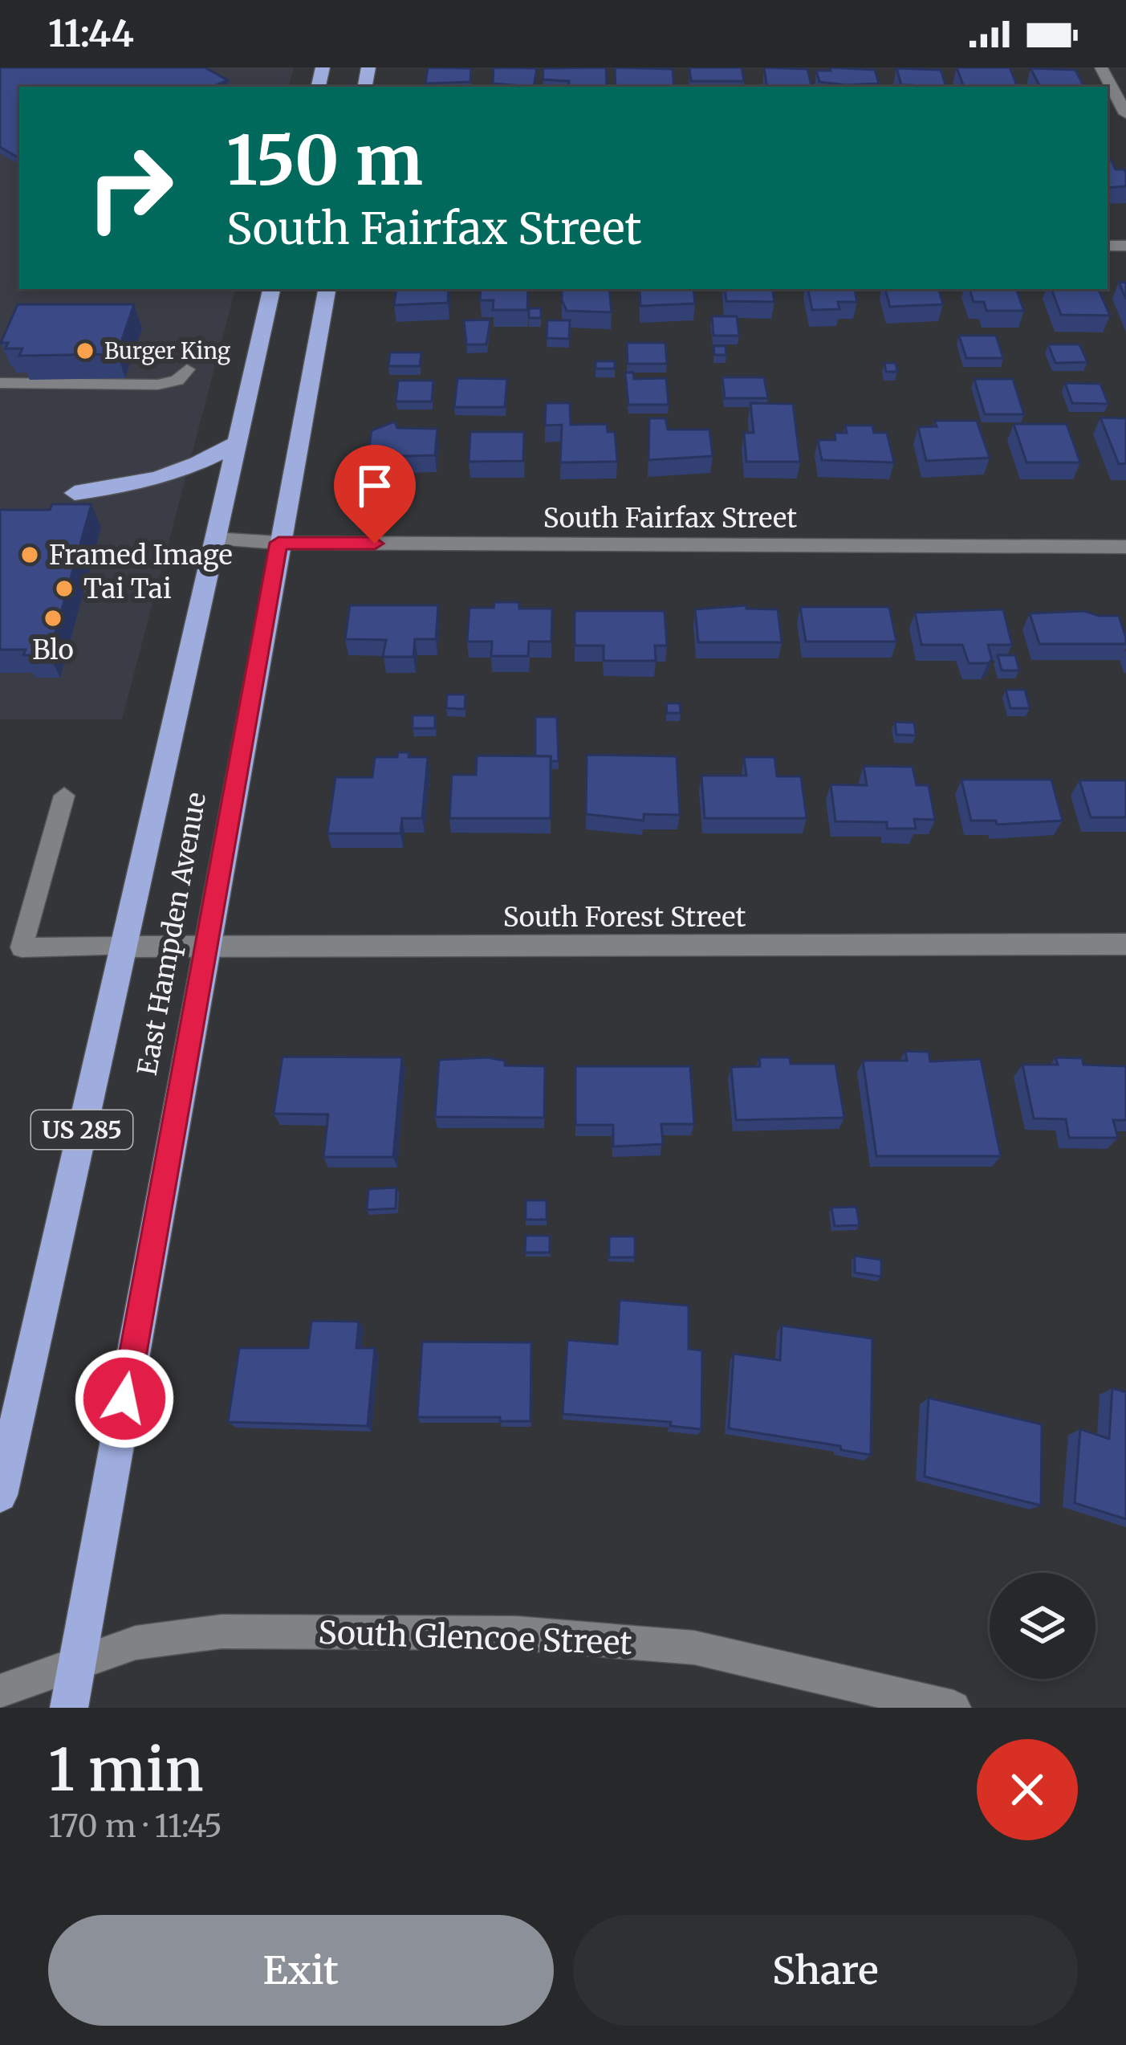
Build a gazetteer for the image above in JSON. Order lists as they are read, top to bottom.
{
  "streets": {
    "highway": ["East Hampden Avenue", "US 285"],
    "street": ["South Fairfax Street", "South Forest Street", "South Glencoe Street"]
  },
  "crossings": [
    ["South Fairfax Street", "East Hampden Avenue"],
    ["South Forest Street", "East Hampden Avenue"],
    ["East Hampden Avenue", "South Glencoe Street"]
  ],
  "places": [
    "Burger King",
    "Framed Image",
    "Tai Tai",
    "Blo"
  ],
  "page": {
    "status": "11:44",
    "turn": ["150 m", "South Fairfax Street"],
    "heading": ["1 min", "170 m · 11:45"],
    "buttons": ["Exit", "Share"]
  }
}
